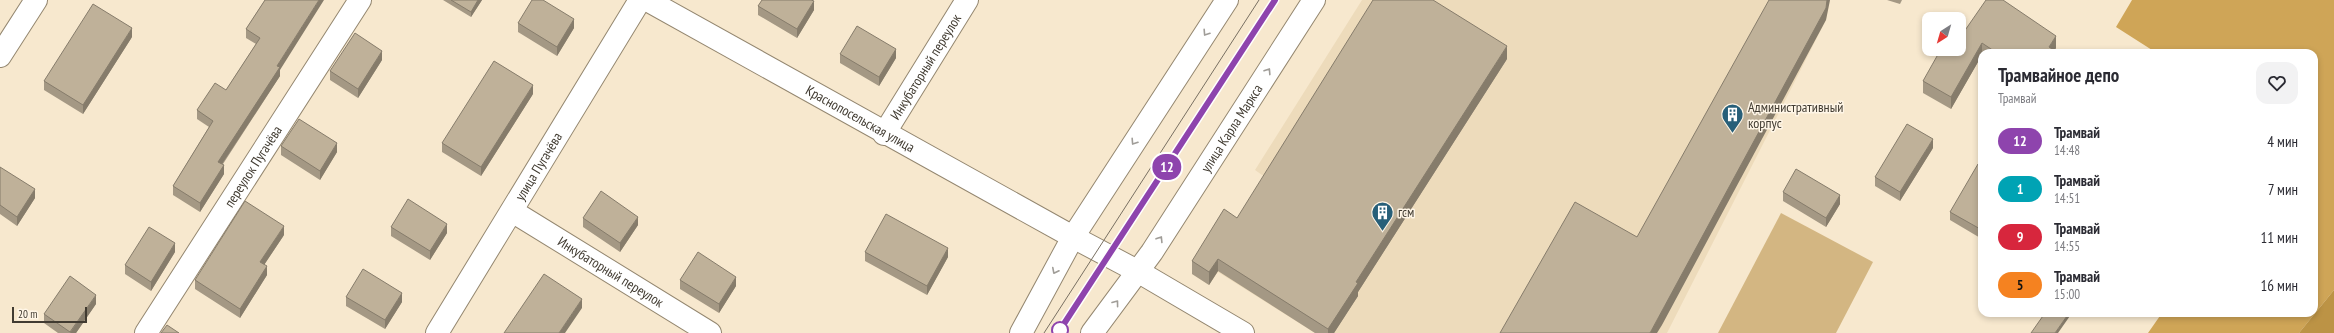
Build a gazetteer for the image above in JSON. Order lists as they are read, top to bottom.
{
  "streets": {
    "street": [
      "Инкубаторный переулок",
      "Краснопосельская улица",
      "улица Карла Маркса",
      "переулок Пугачёва",
      "улица Пугачёва"
    ]
  },
  "crossings": [
    ["Инкубаторный переулок", "Краснопосельская улица"],
    ["Инкубаторный переулок", "улица Пугачёва"],
    ["Краснопосельская улица", "улица Карла Маркса"]
  ],
  "places": {
    "building": ["Административный корпус", "гсм"]
  },
  "lines": ["tram line 12"],
  "scale_bar": "20 m",
  "north": "bottom left",
  "page": {
    "on_map": "12",
    "heading": ["Трамвайное депо", "Трамвай"],
    "list": [
      {
        "mark": "12",
        "name": "Трамвай",
        "note": "14:48",
        "value": "4 мин"
      },
      {
        "mark": "1",
        "name": "Трамвай",
        "note": "14:51",
        "value": "7 мин"
      },
      {
        "mark": "9",
        "name": "Трамвай",
        "note": "14:55",
        "value": "11 мин"
      },
      {
        "mark": "5",
        "name": "Трамвай",
        "note": "15:00",
        "value": "16 мин"
      }
    ],
    "scale": "20 m"
  }
}
